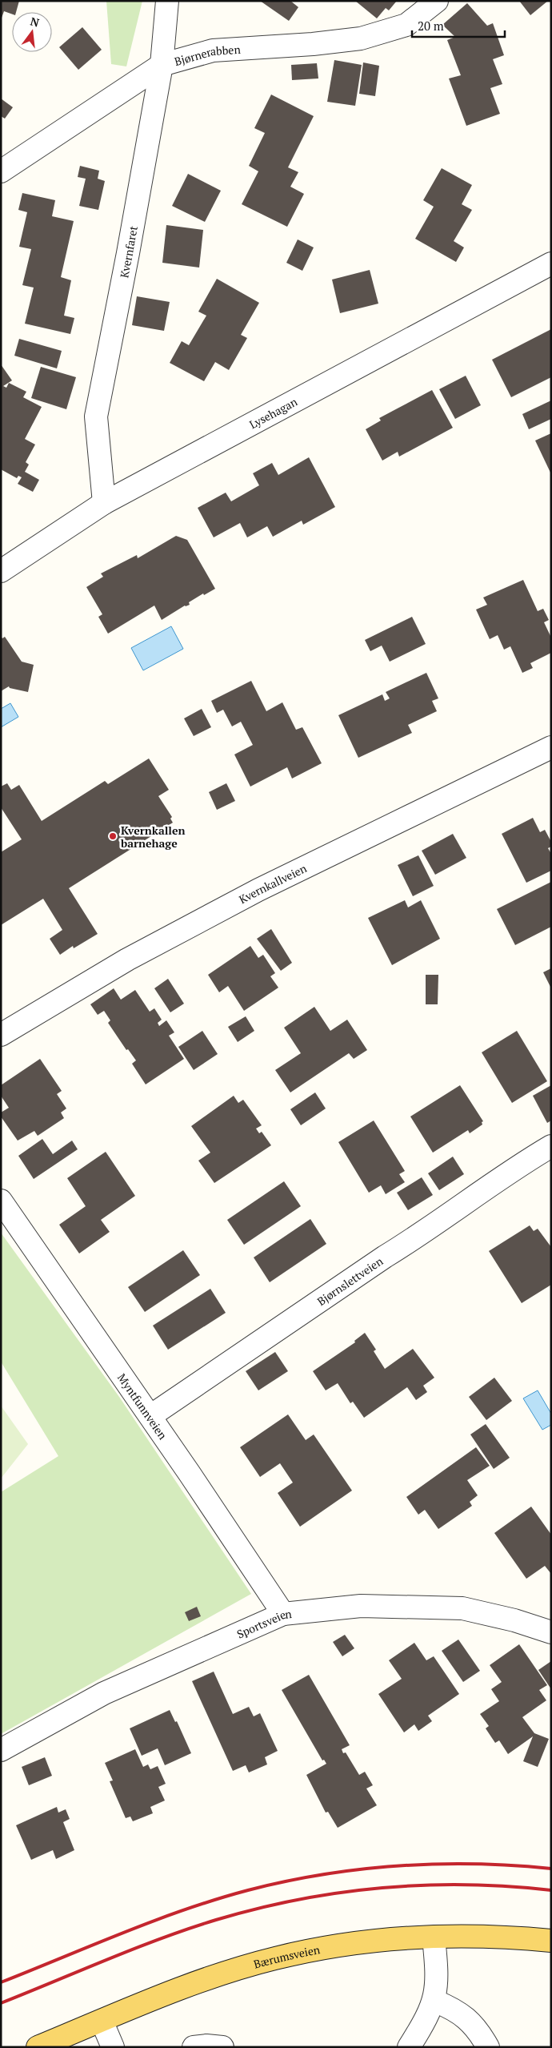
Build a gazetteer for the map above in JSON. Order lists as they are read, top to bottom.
{
  "streets": {
    "main road": ["Bærumsveien"],
    "street": [
      "Bjørnerabben",
      "Kvernfaret",
      "Lysehagan",
      "Kvernkallveien",
      "Bjørnslettveien",
      "Myntfunnveien",
      "Sportsveien"
    ]
  },
  "crossings": [
    ["Bjørnerabben", "Kvernfaret"],
    ["Kvernfaret", "Lysehagan"],
    ["Bjørnslettveien", "Myntfunnveien"],
    ["Myntfunnveien", "Sportsveien"]
  ],
  "places": ["Kvernkallen barnehage"],
  "scale_bar": "20 m",
  "north": "top"
}
